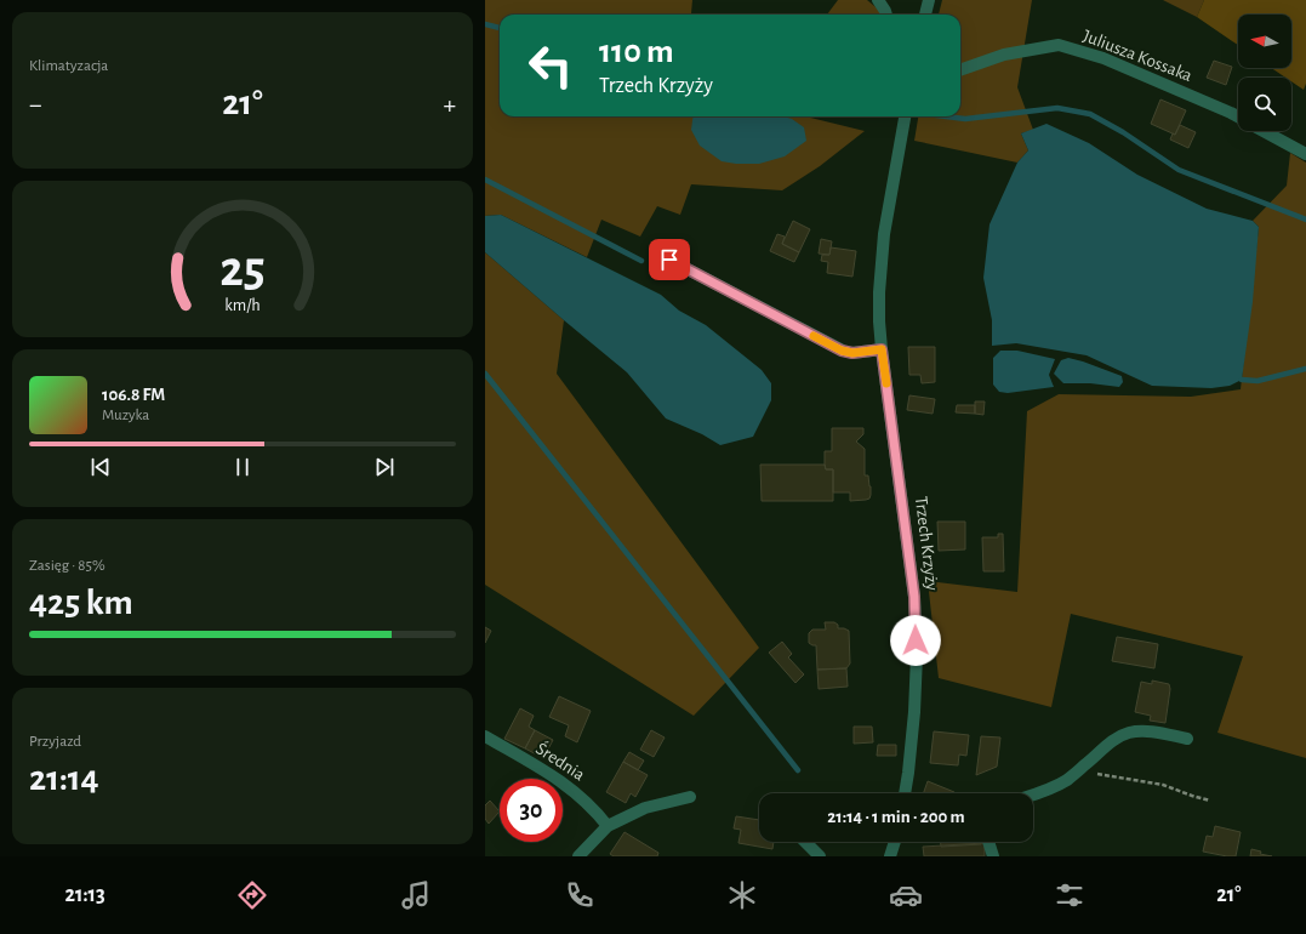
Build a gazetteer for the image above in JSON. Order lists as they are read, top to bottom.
{
  "streets": {
    "street": ["Juliusza Kossaka", "Trzech Krzyży", "Średnia"]
  },
  "north": "left",
  "page": {
    "tile": [
      "Klimatyzacja",
      ["Zasięg · 85%", "425 km"],
      ["Przyjazd", "21:14"]
    ],
    "turn": ["110 m", "Trzech Krzyży"],
    "heat": ["−", "21°", "+"],
    "song": ["106.8 FM", "Muzyka"],
    "limit": "30",
    "trip": "21:14 · 1 min · 200 m",
    "tabs": ["21:13", "21°"],
    "gauge": ["25", "km/h"]
  }
}
